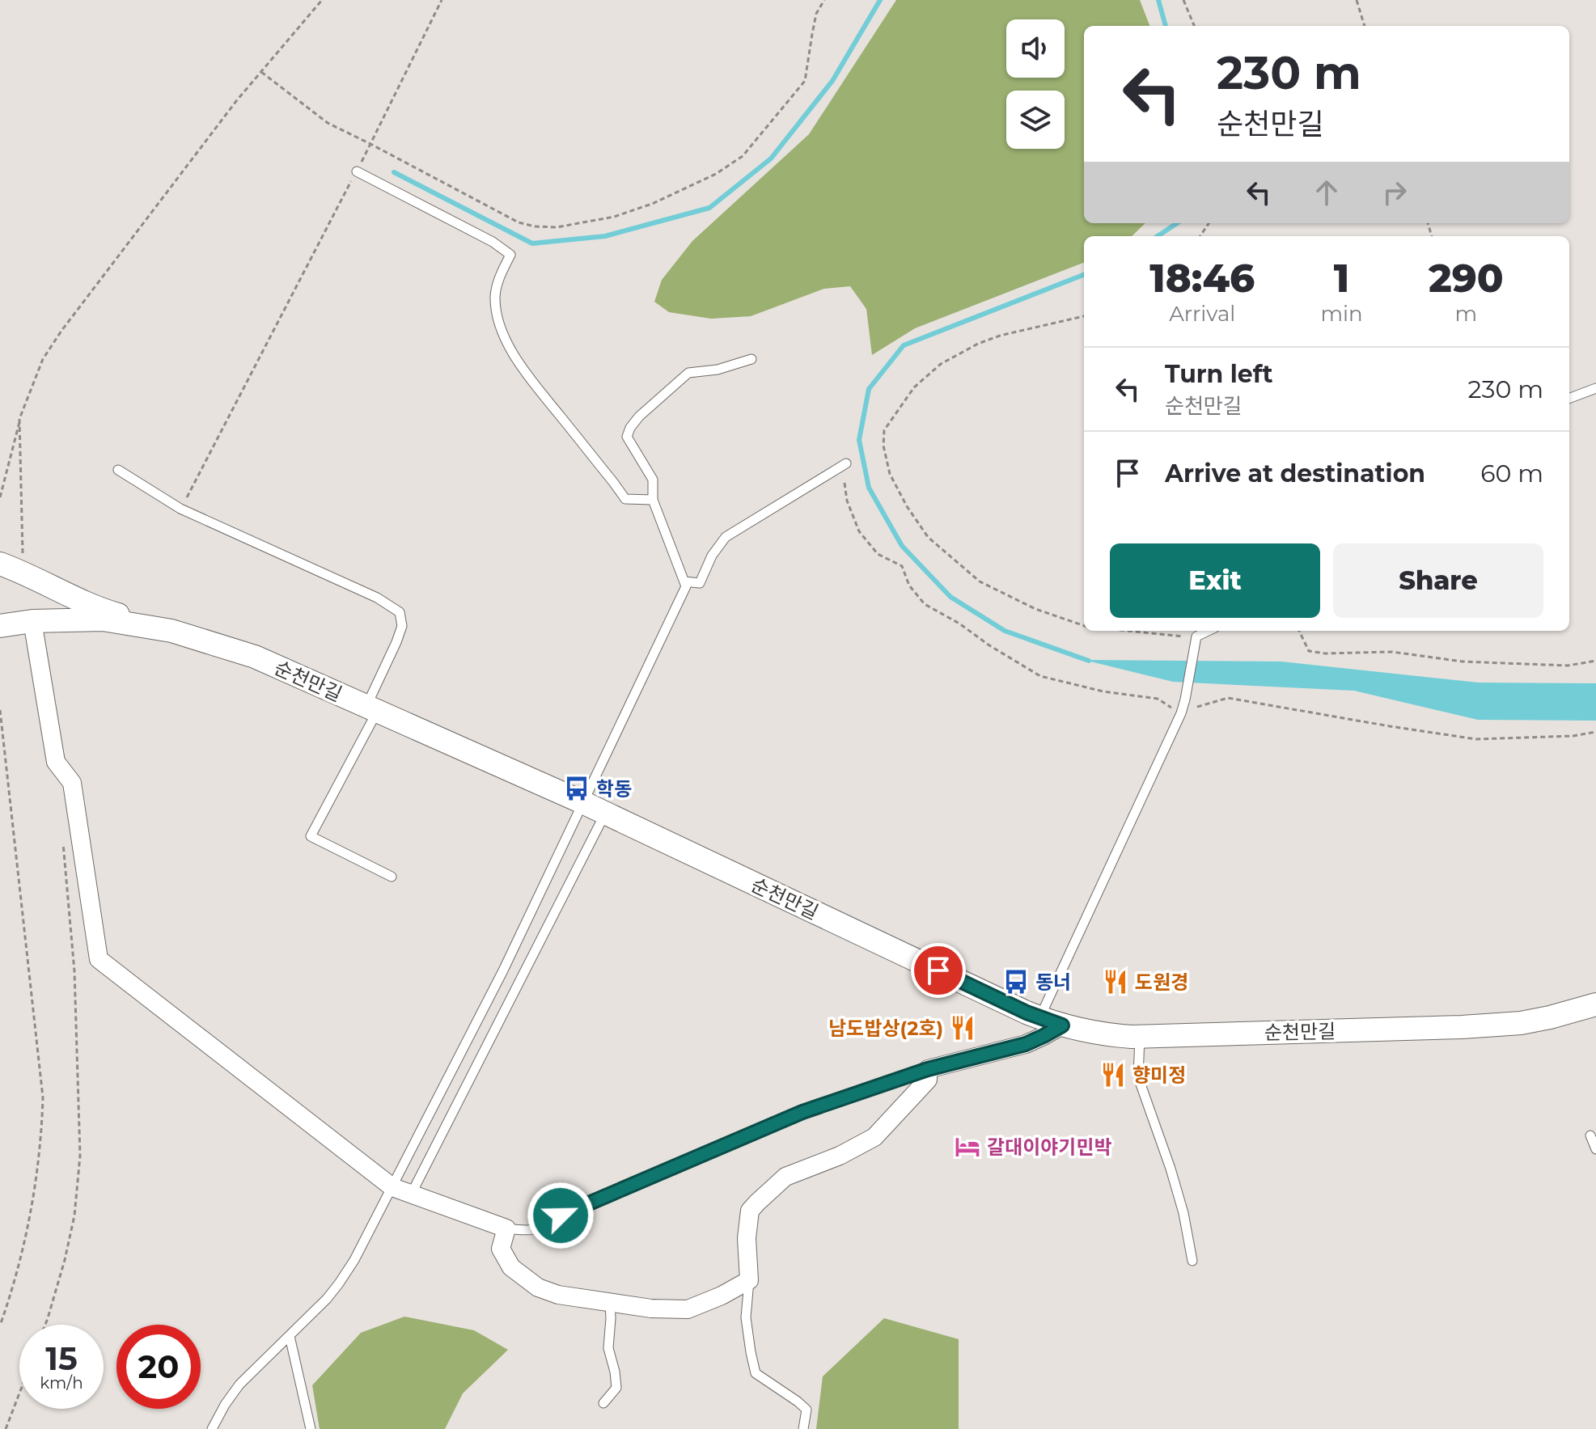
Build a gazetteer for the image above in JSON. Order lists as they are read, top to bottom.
{
  "streets": {
    "street": ["순천만길"]
  },
  "places": {
    "bus stop": ["학동", "동너"],
    "restaurant": ["도원경", "남도밥상(2호)", "향미정"],
    "hotel": ["갈대이야기민박"]
  },
  "page": {
    "turn": ["230 m", "순천만길"],
    "eta": [
      "18:46",
      "Arrival",
      "1",
      "min",
      "290",
      "m"
    ],
    "list": [
      {
        "name": "Turn left",
        "note": "순천만길",
        "value": "230 m"
      },
      {
        "name": "Arrive at destination",
        "value": "60 m"
      }
    ],
    "buttons": ["Exit", "Share"],
    "speed": "15 km/h",
    "limit": "20"
  }
}
